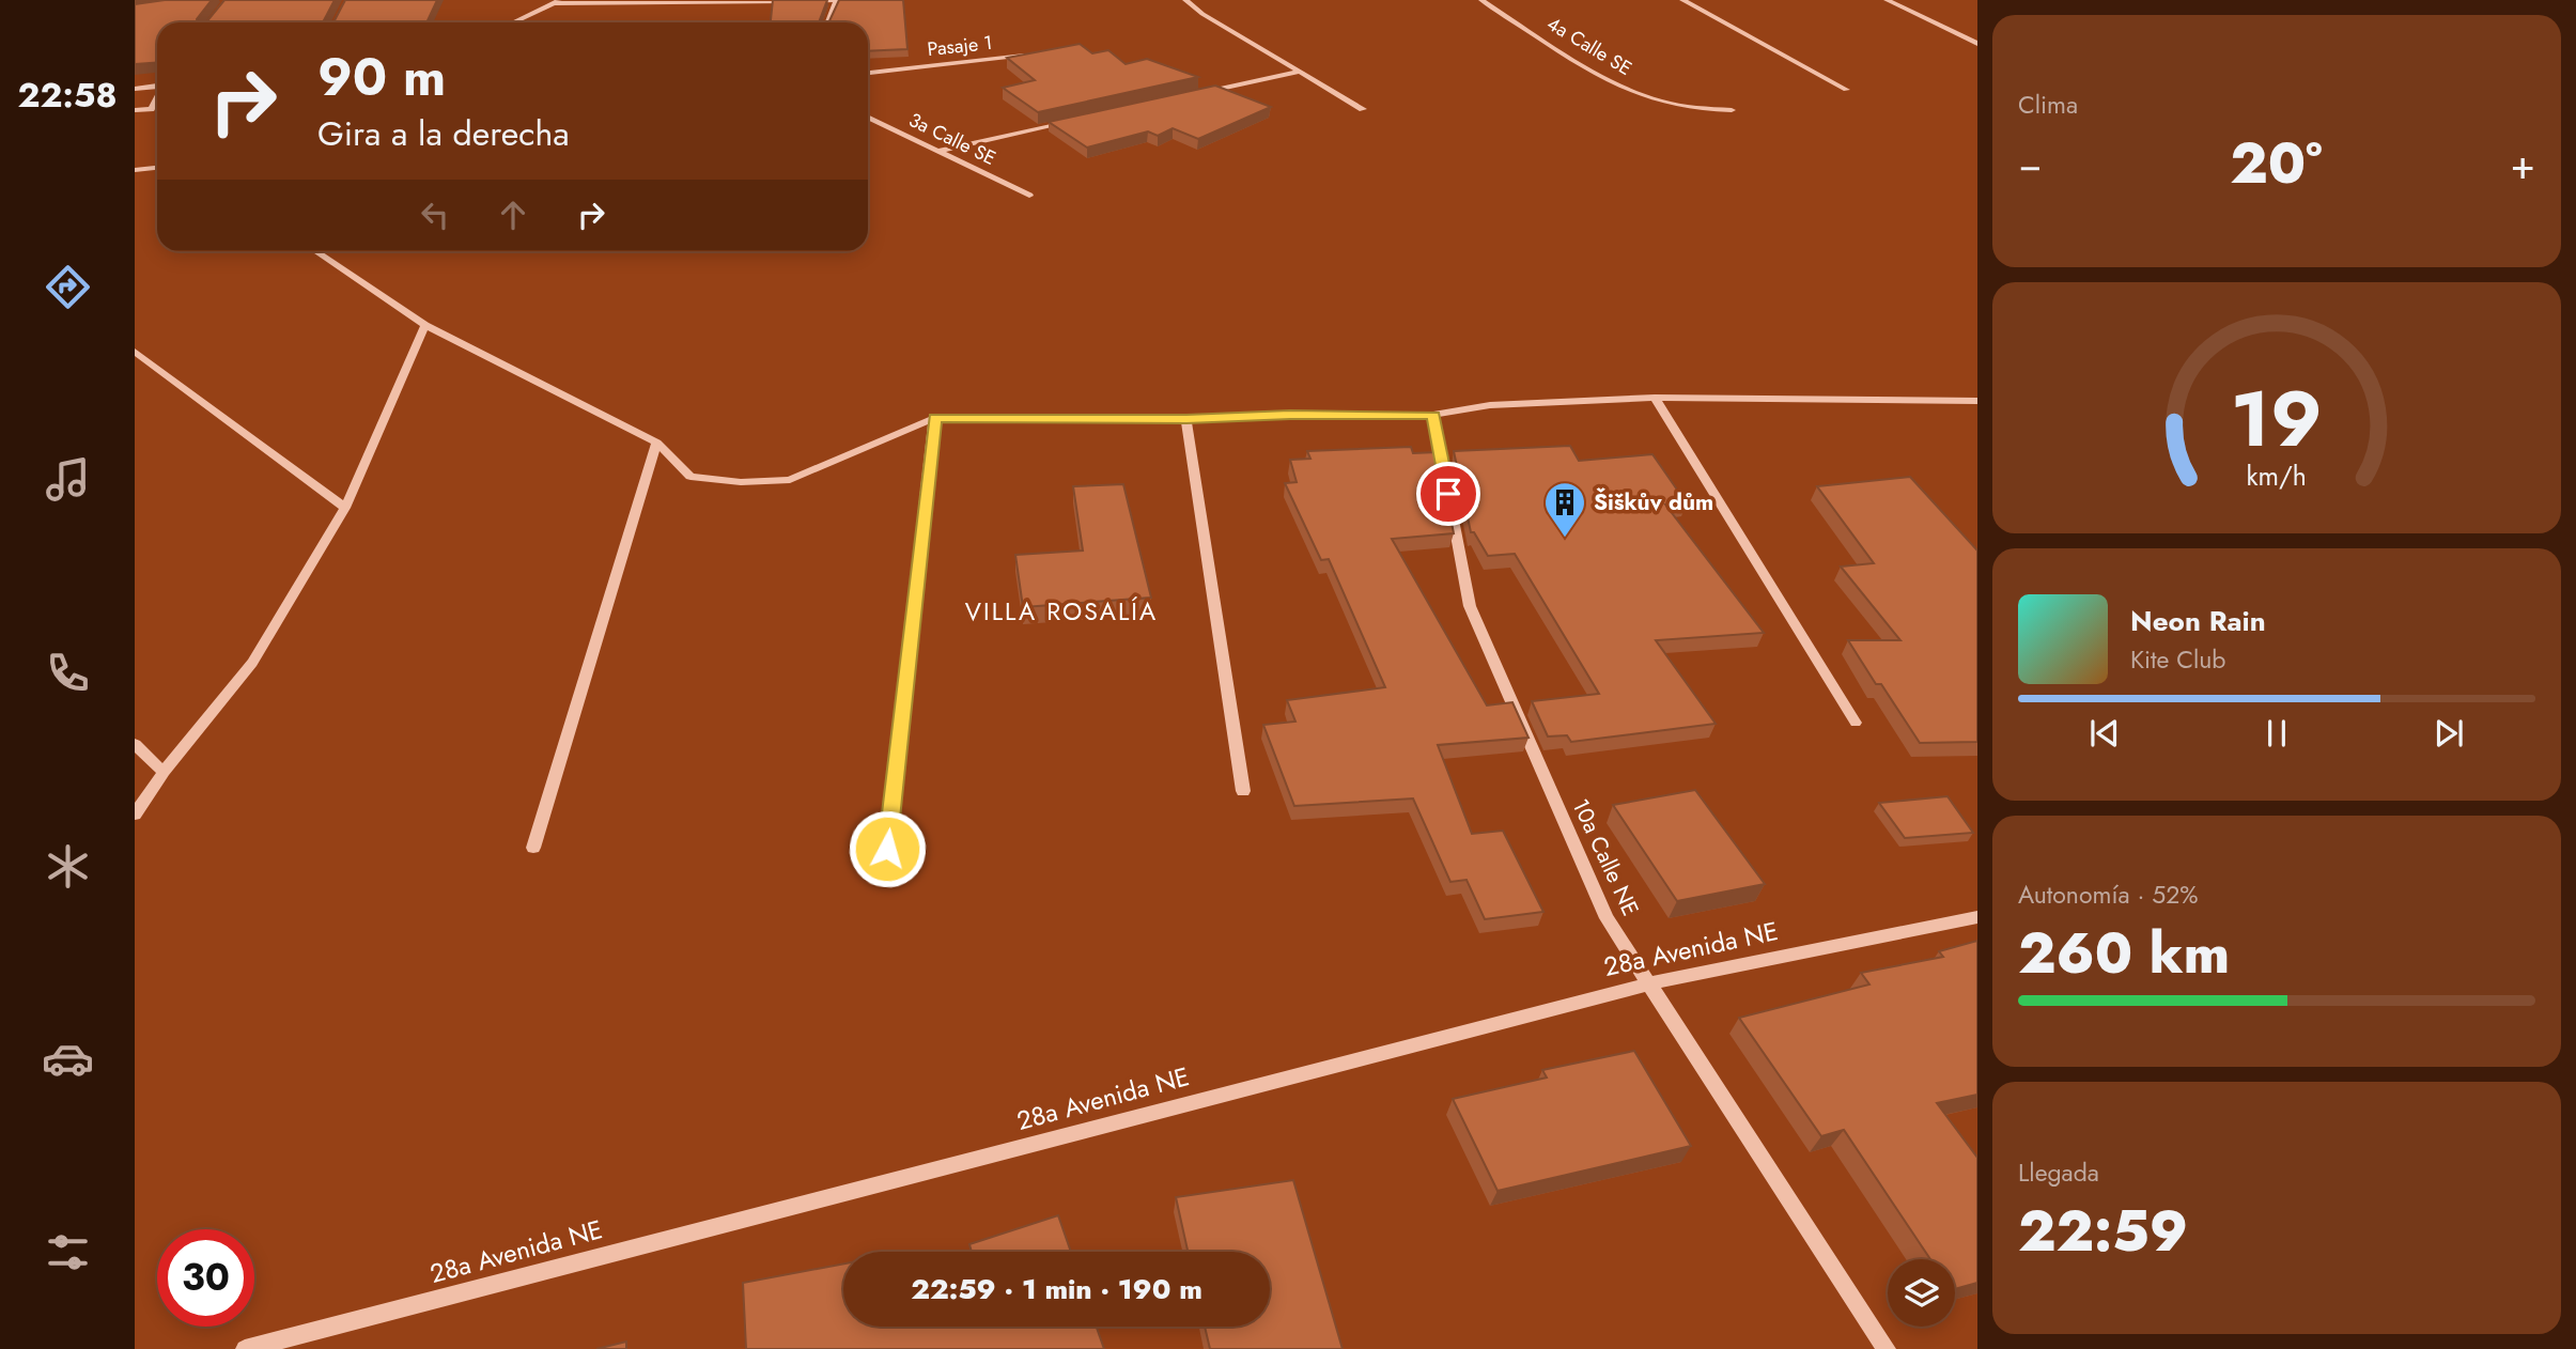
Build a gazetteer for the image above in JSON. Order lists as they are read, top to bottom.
{
  "streets": {
    "street": [
      "Pasaje 1",
      "4a Calle SE",
      "3a Calle SE",
      "10a Calle NE",
      "28a Avenida NE"
    ]
  },
  "crossings": [
    ["10a Calle NE", "28a Avenida NE"]
  ],
  "districts": ["VILLA ROSALÍA"],
  "places": {
    "building": ["Šiškův dům"]
  },
  "page": {
    "tabs": "22:58",
    "tile": [
      "Clima",
      ["Autonomía · 52%", "260 km"],
      ["Llegada", "22:59"]
    ],
    "turn": ["90 m", "Gira a la derecha"],
    "heat": ["−", "20°", "+"],
    "song": ["Neon Rain", "Kite Club"],
    "limit": "30",
    "trip": "22:59 · 1 min · 190 m",
    "gauge": ["19", "km/h"]
  }
}
